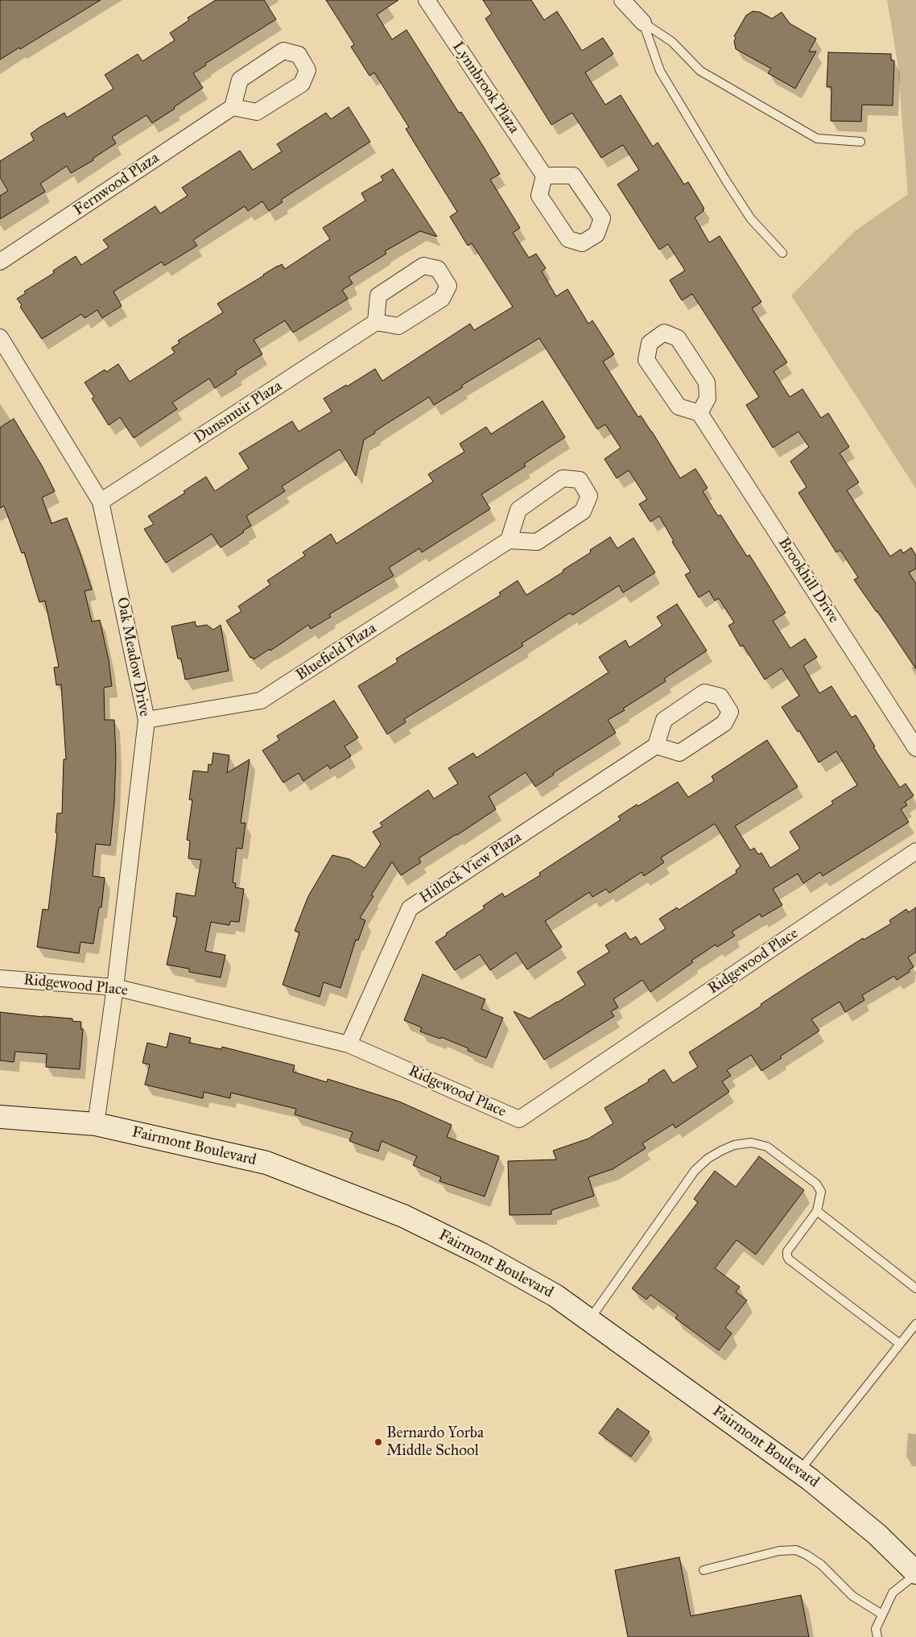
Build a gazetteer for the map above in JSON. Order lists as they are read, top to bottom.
{
  "streets": {
    "main road": ["Fairmont Boulevard"],
    "street": [
      "Lynnbrook Plaza",
      "Fernwood Plaza",
      "Dunsmuir Plaza",
      "Brookhill Drive",
      "Bluefield Plaza",
      "Oak Meadow Drive",
      "Hillock View Plaza",
      "Ridgewood Place"
    ]
  },
  "crossings": [
    ["Dunsmuir Plaza", "Oak Meadow Drive"],
    ["Bluefield Plaza", "Oak Meadow Drive"],
    ["Oak Meadow Drive", "Ridgewood Place"],
    ["Oak Meadow Drive", "Fairmont Boulevard"],
    ["Hillock View Plaza", "Ridgewood Place"]
  ],
  "places": ["Bernardo Yorba Middle School"]
}
